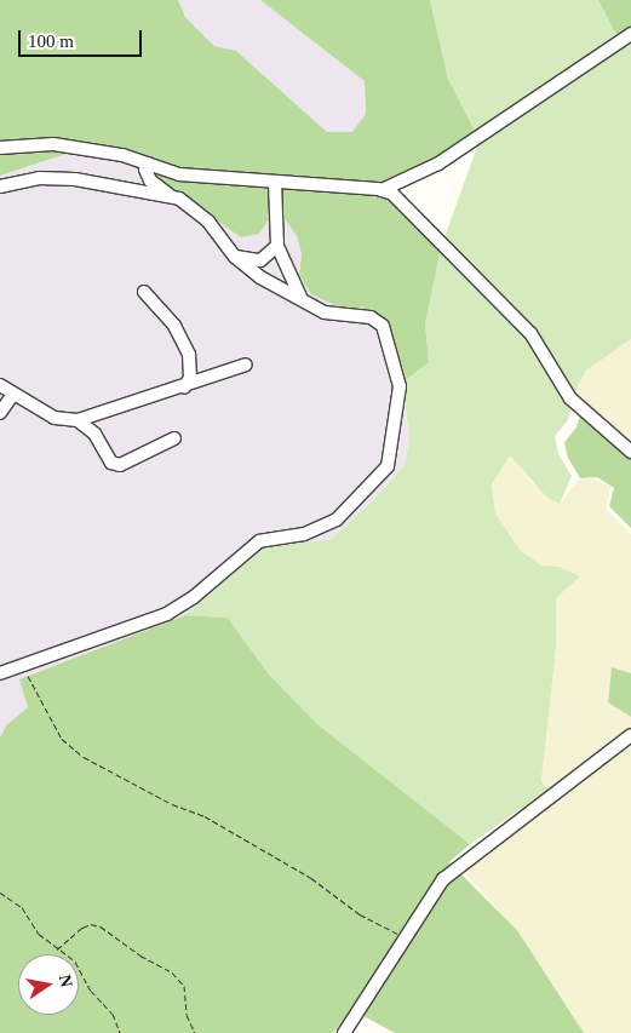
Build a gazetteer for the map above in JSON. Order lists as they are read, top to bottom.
{
  "scale_bar": "100 m",
  "north": "right"
}
